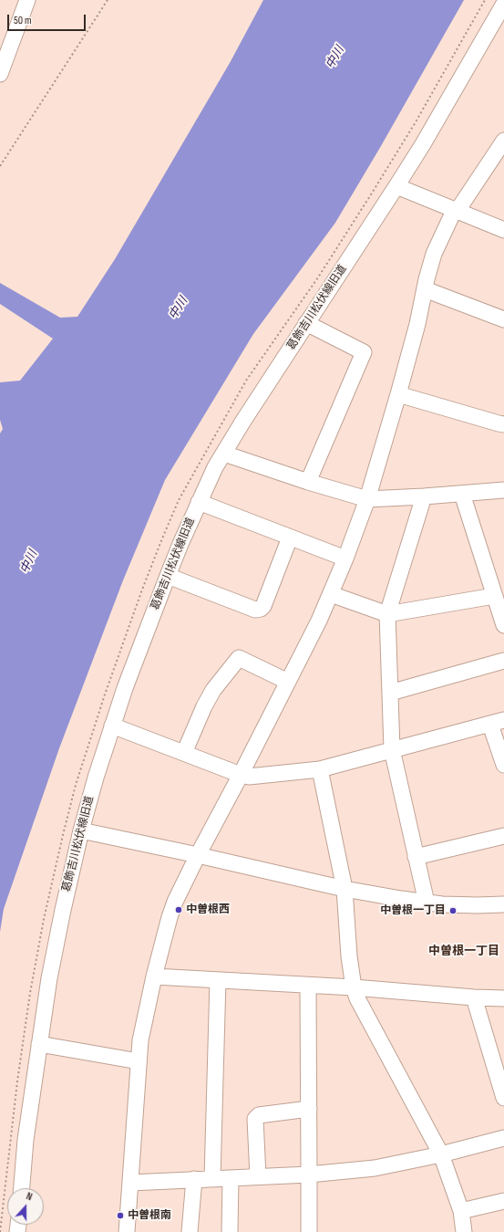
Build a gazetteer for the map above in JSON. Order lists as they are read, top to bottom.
{
  "streets": {
    "street": ["葛飾吉川松伏線旧道"]
  },
  "districts": ["中曽根一丁目"],
  "water": ["中川"],
  "places": ["中曽根西", "中曽根一丁目", "中曽根南"],
  "scale_bar": "50 m",
  "north": "top"
}
